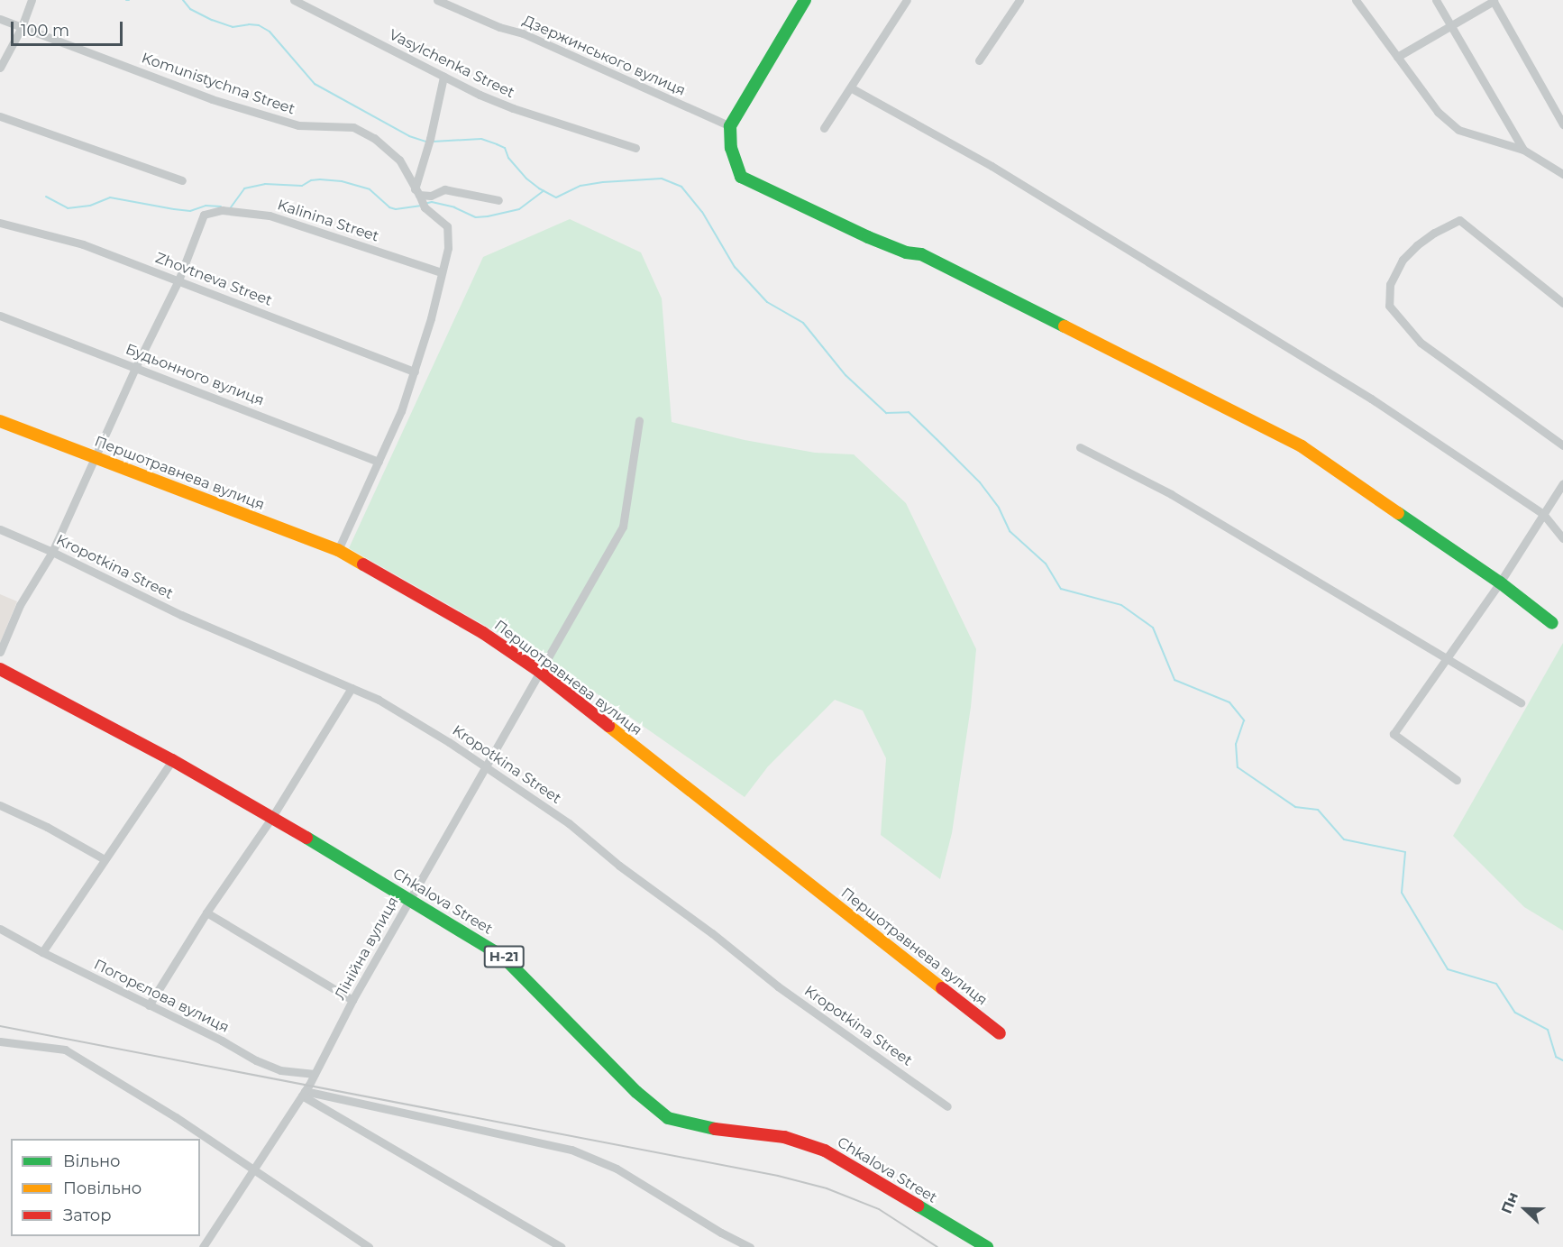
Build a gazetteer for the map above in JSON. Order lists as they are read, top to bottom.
{
  "streets": {
    "street": [
      "Дзержинського вулиця",
      "Vasylchenka Street",
      "Komunistychna Street",
      "Kalinina Street",
      "Zhovtneva Street",
      "Будьонного вулиця",
      "Першотравнева вулиця",
      "Kropotkina Street",
      "Chkalova Street",
      "Лінійна вулиця",
      "Н-21",
      "Погорєлова вулиця"
    ]
  },
  "crossings": [
    ["Kalinina Street", "Zhovtneva Street"],
    ["Першотравнева вулиця", "Лінійна вулиця"],
    ["Kropotkina Street", "Лінійна вулиця"],
    ["Chkalova Street", "Лінійна вулиця"],
    ["Лінійна вулиця", "Погорєлова вулиця"]
  ],
  "legend": ["Вільно", "Повільно", "Затор"],
  "scale_bar": "100 m",
  "north": "left"
}
